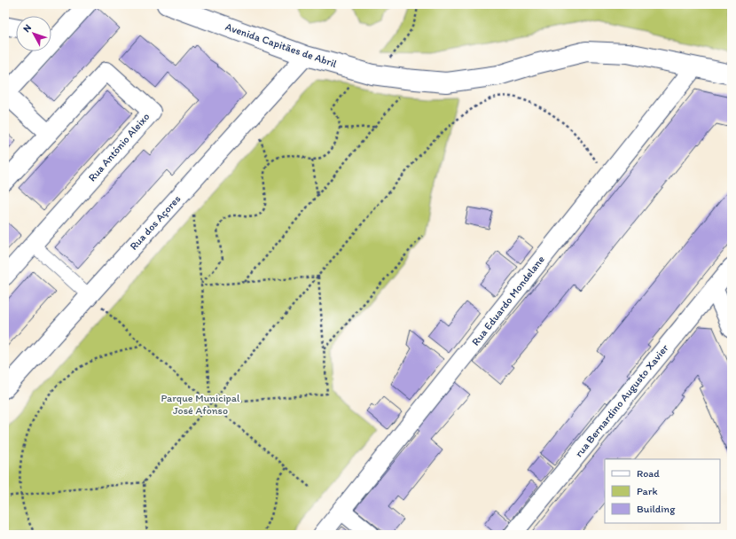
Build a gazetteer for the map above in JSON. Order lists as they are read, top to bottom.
{
  "streets": {
    "street": [
      "Avenida Capitães de Abril",
      "Rua António Aleixo",
      "Rua dos Açores",
      "Rua Eduardo Mondelane",
      "rua Bernardino Augusto Xavier"
    ]
  },
  "crossings": [
    ["Avenida Capitães de Abril", "Rua dos Açores"],
    ["Avenida Capitães de Abril", "Rua Eduardo Mondelane"]
  ],
  "parks": ["Parque Municipal José Afonso"],
  "legend": ["Road", "Park", "Building"],
  "north": "top left"
}
